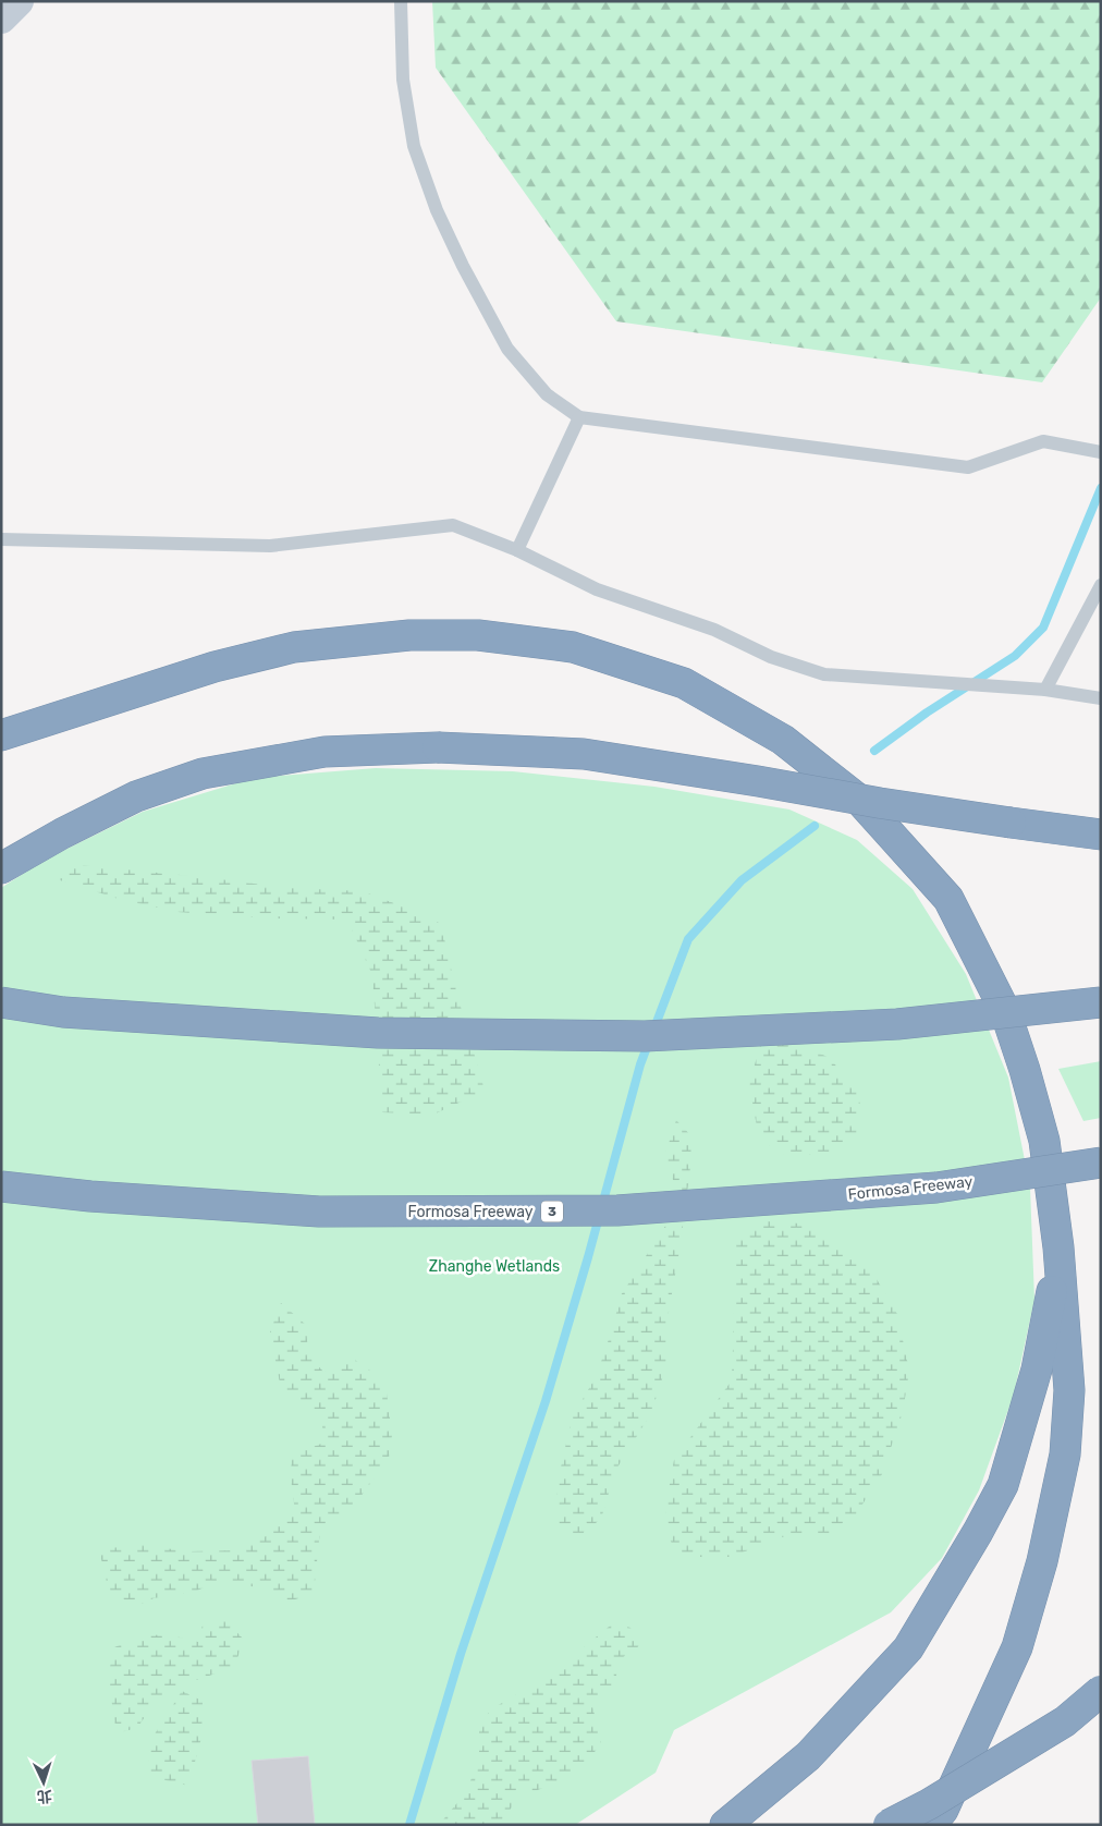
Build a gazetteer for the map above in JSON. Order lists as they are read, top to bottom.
{
  "streets": {
    "highway": ["Formosa Freeway", "3"]
  },
  "parks": ["Zhanghe Wetlands"],
  "north": "bottom"
}
